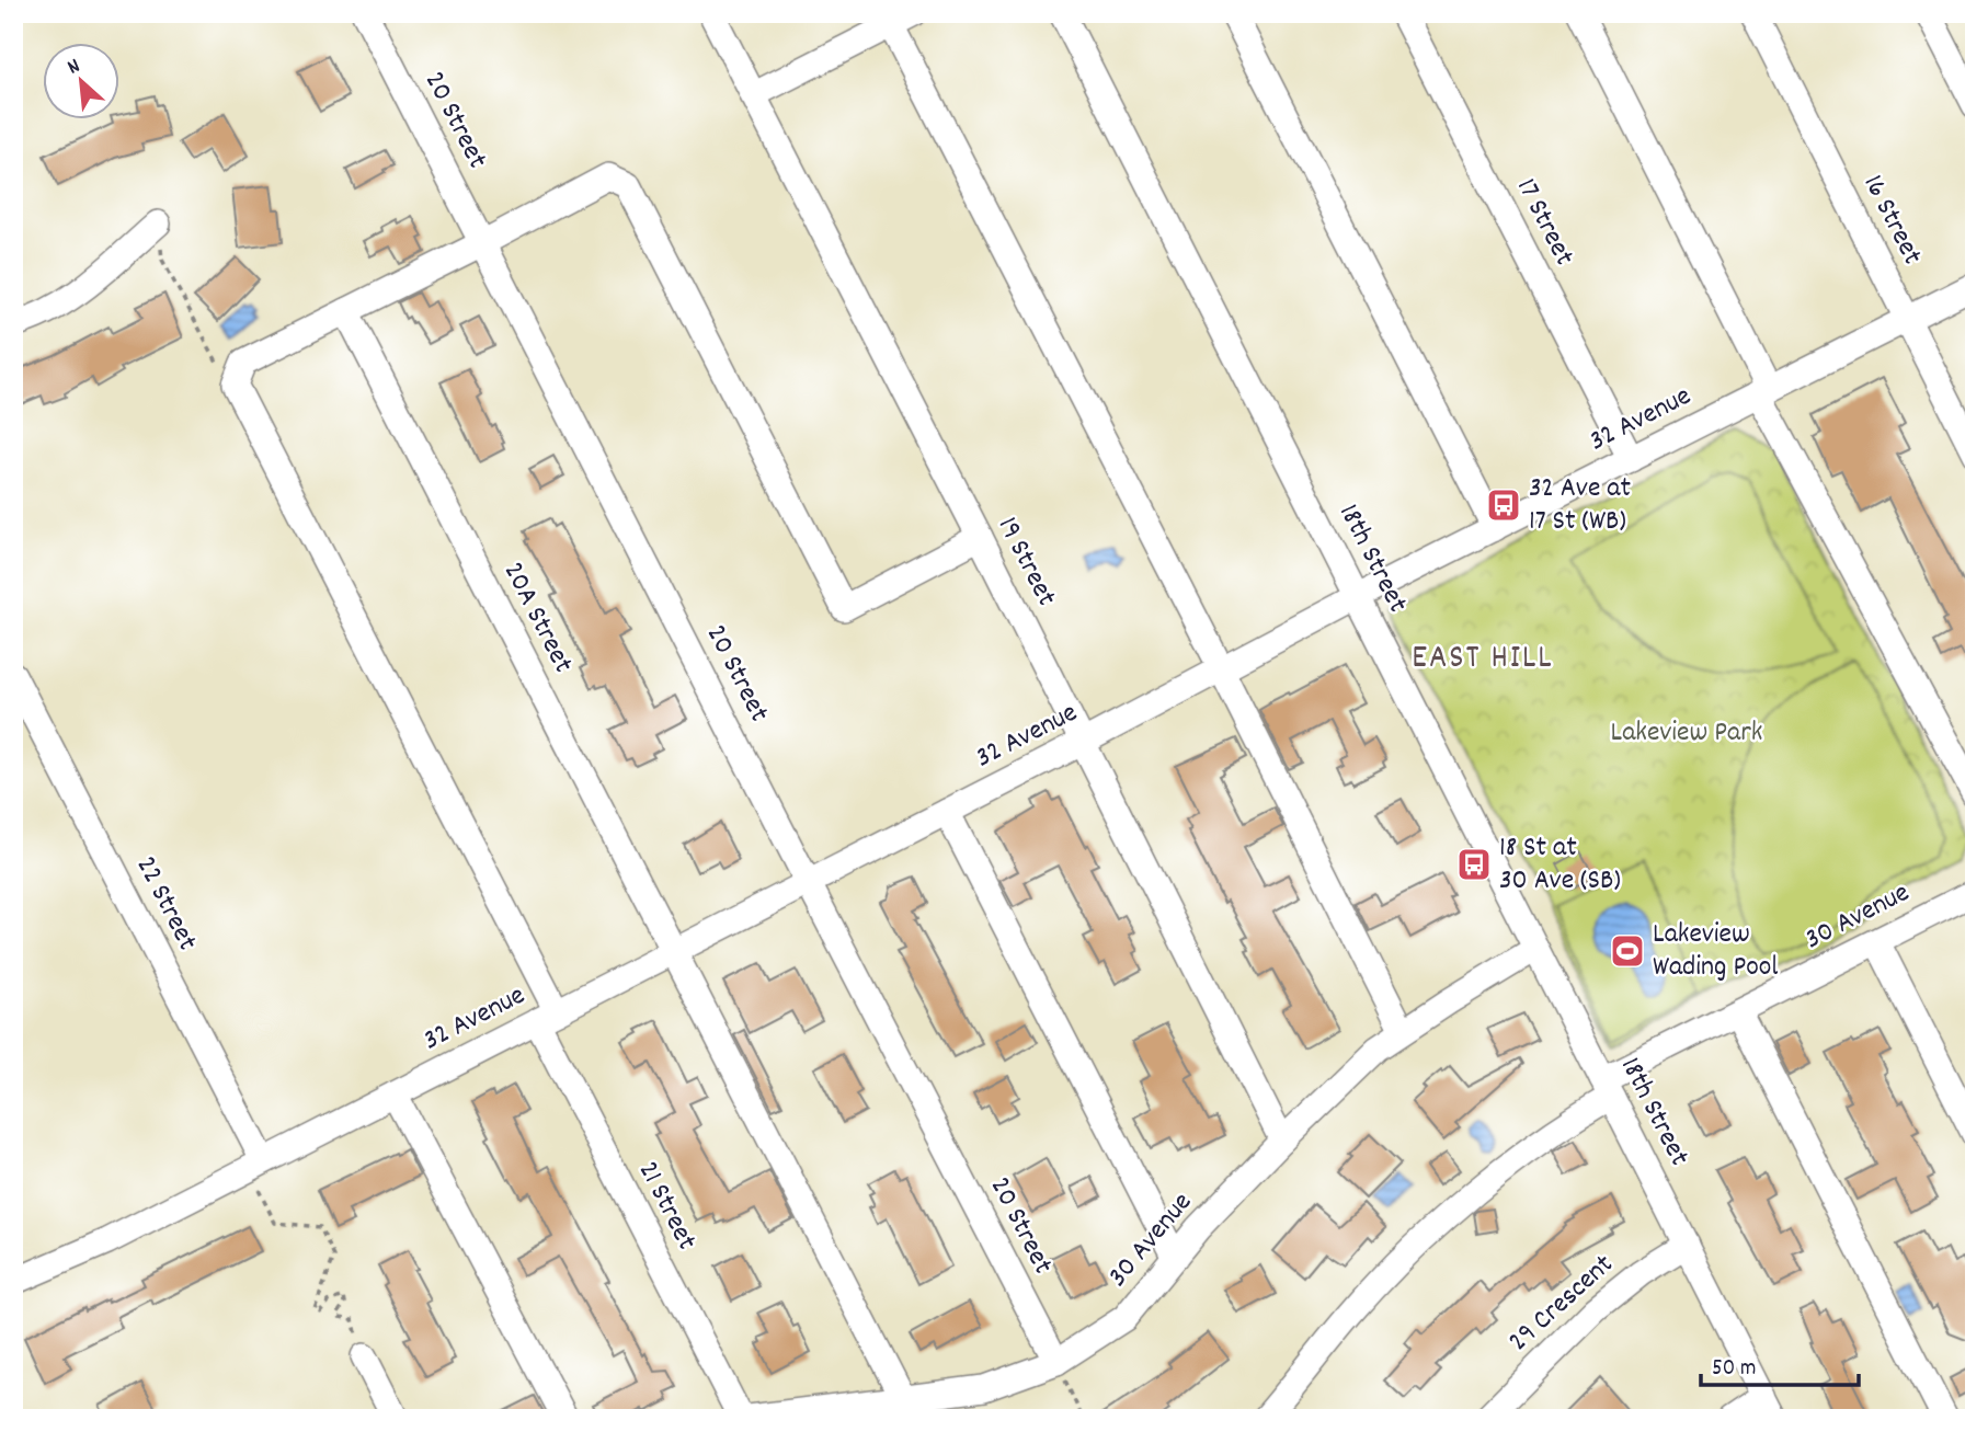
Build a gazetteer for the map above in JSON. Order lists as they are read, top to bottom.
{
  "streets": {
    "street": [
      "20 Street",
      "16 Street",
      "17 Street",
      "32 Avenue",
      "18th Street",
      "19 Street",
      "20A Street",
      "22 Street",
      "30 Avenue",
      "21 Street",
      "29 Crescent"
    ]
  },
  "crossings": [
    ["20 Street", "32 Avenue"],
    ["20 Street", "30 Avenue"],
    ["16 Street", "32 Avenue"],
    ["17 Street", "32 Avenue"],
    ["32 Avenue", "18th Street"],
    ["32 Avenue", "19 Street"],
    ["32 Avenue", "20A Street"],
    ["32 Avenue", "22 Street"],
    ["32 Avenue", "21 Street"],
    ["18th Street", "30 Avenue"],
    ["18th Street", "29 Crescent"],
    ["19 Street", "30 Avenue"],
    ["20A Street", "30 Avenue"],
    ["30 Avenue", "21 Street"]
  ],
  "districts": ["EAST HILL"],
  "parks": ["Lakeview Park"],
  "places": {
    "bus stop": ["32 Ave at 17 St (WB)", "18 St at 30 Ave (SB)"],
    "sports": ["Lakeview Wading Pool"]
  },
  "scale_bar": "50 m",
  "north": "top left"
}
